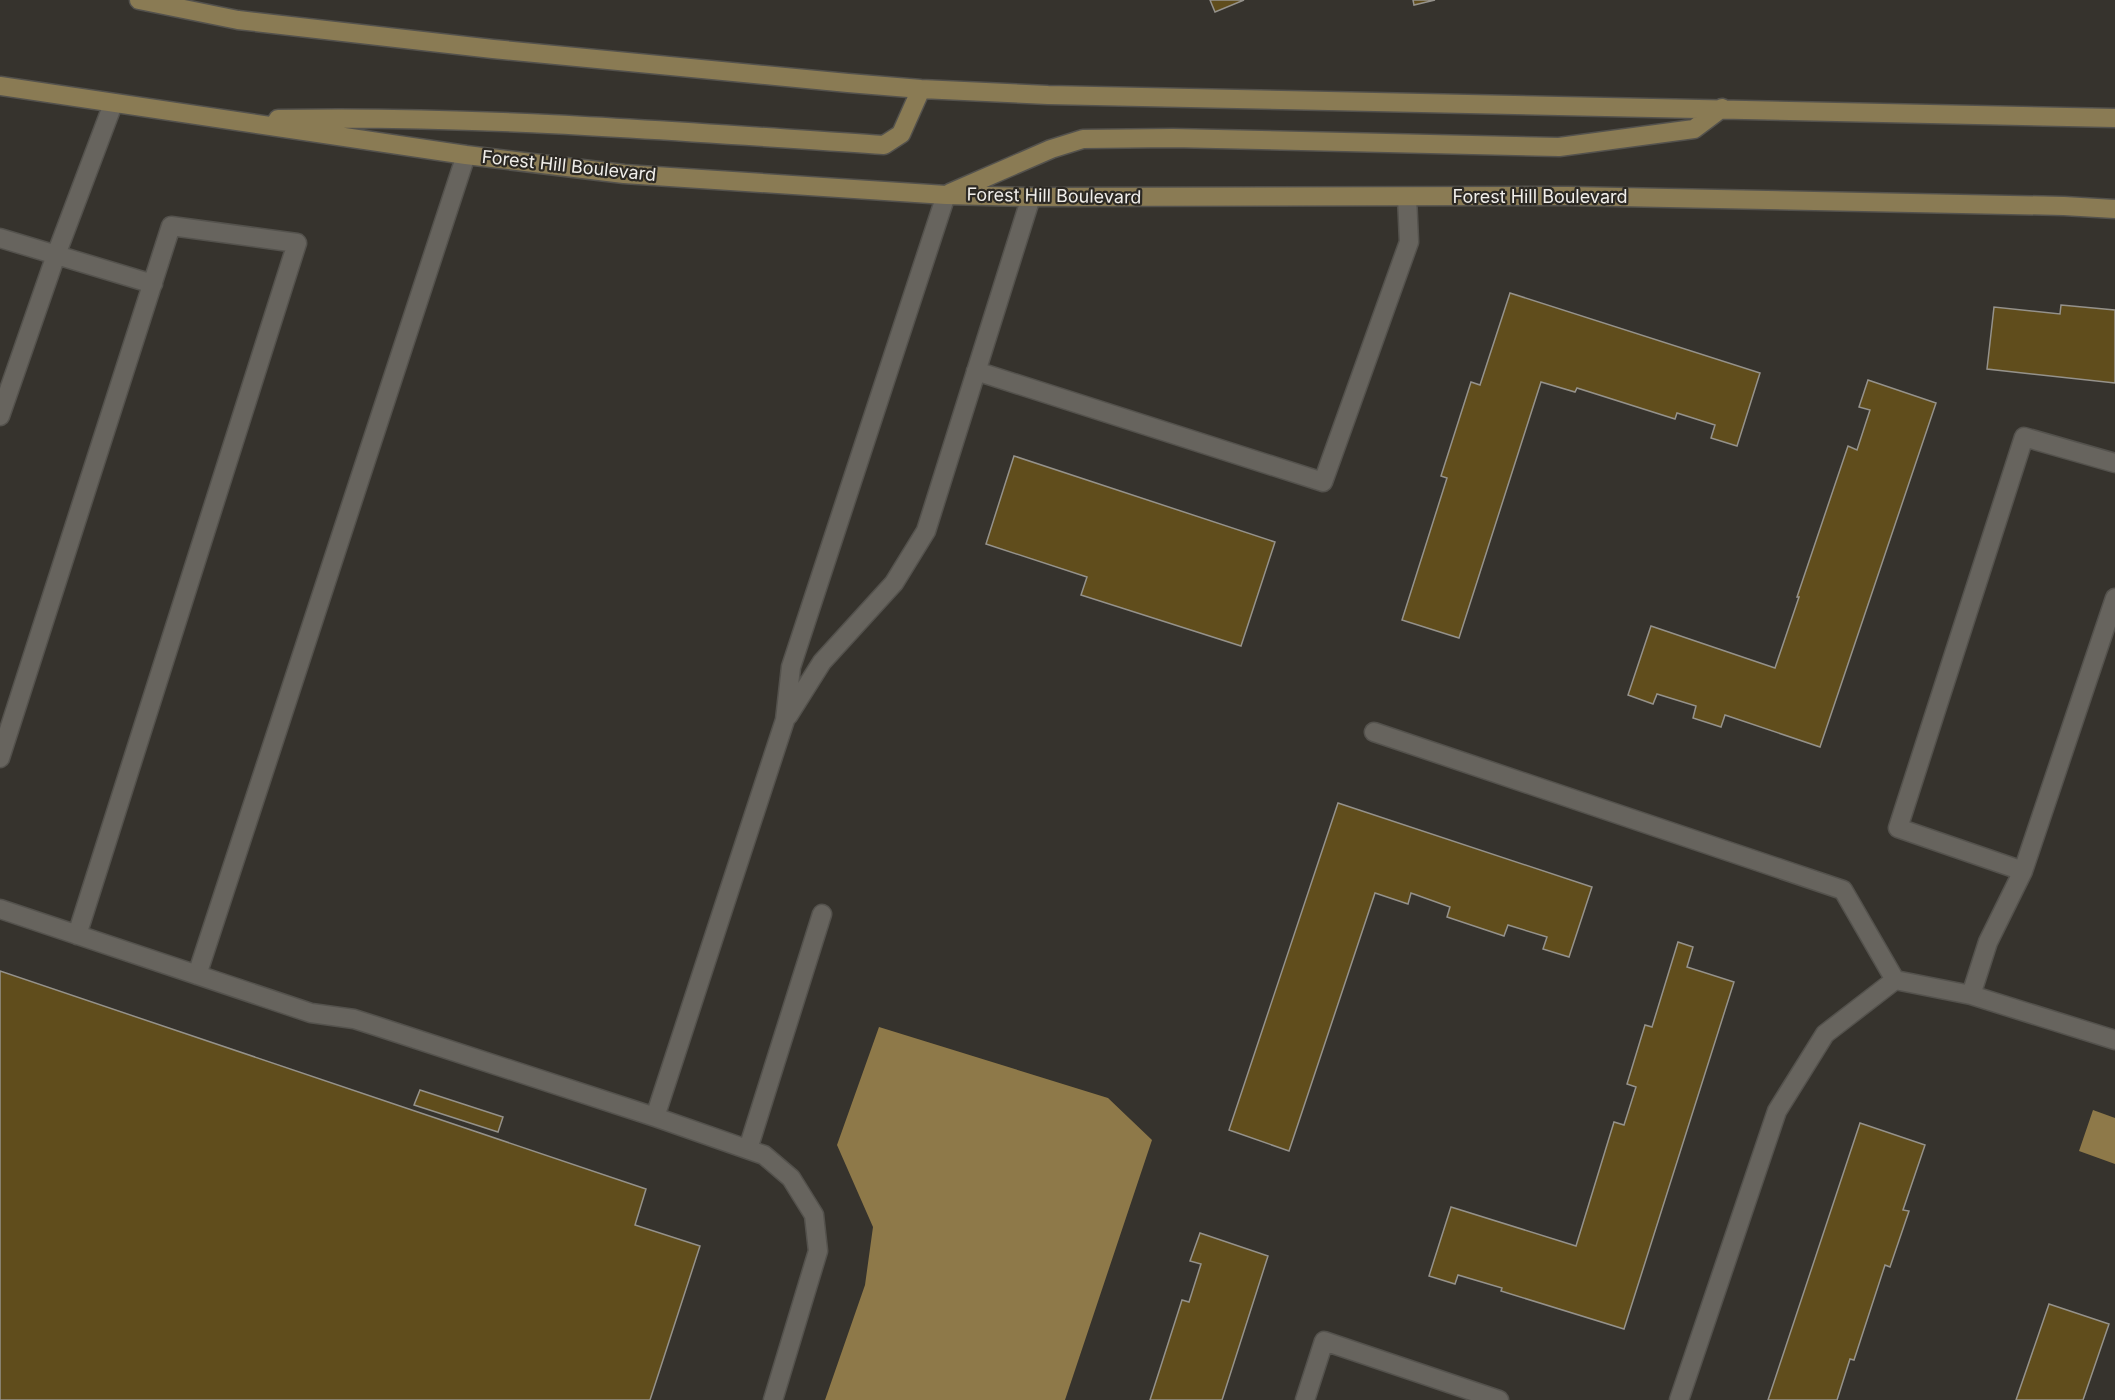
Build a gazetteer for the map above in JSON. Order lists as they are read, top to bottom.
{
  "streets": {
    "main road": ["Forest Hill Boulevard"]
  }
}
